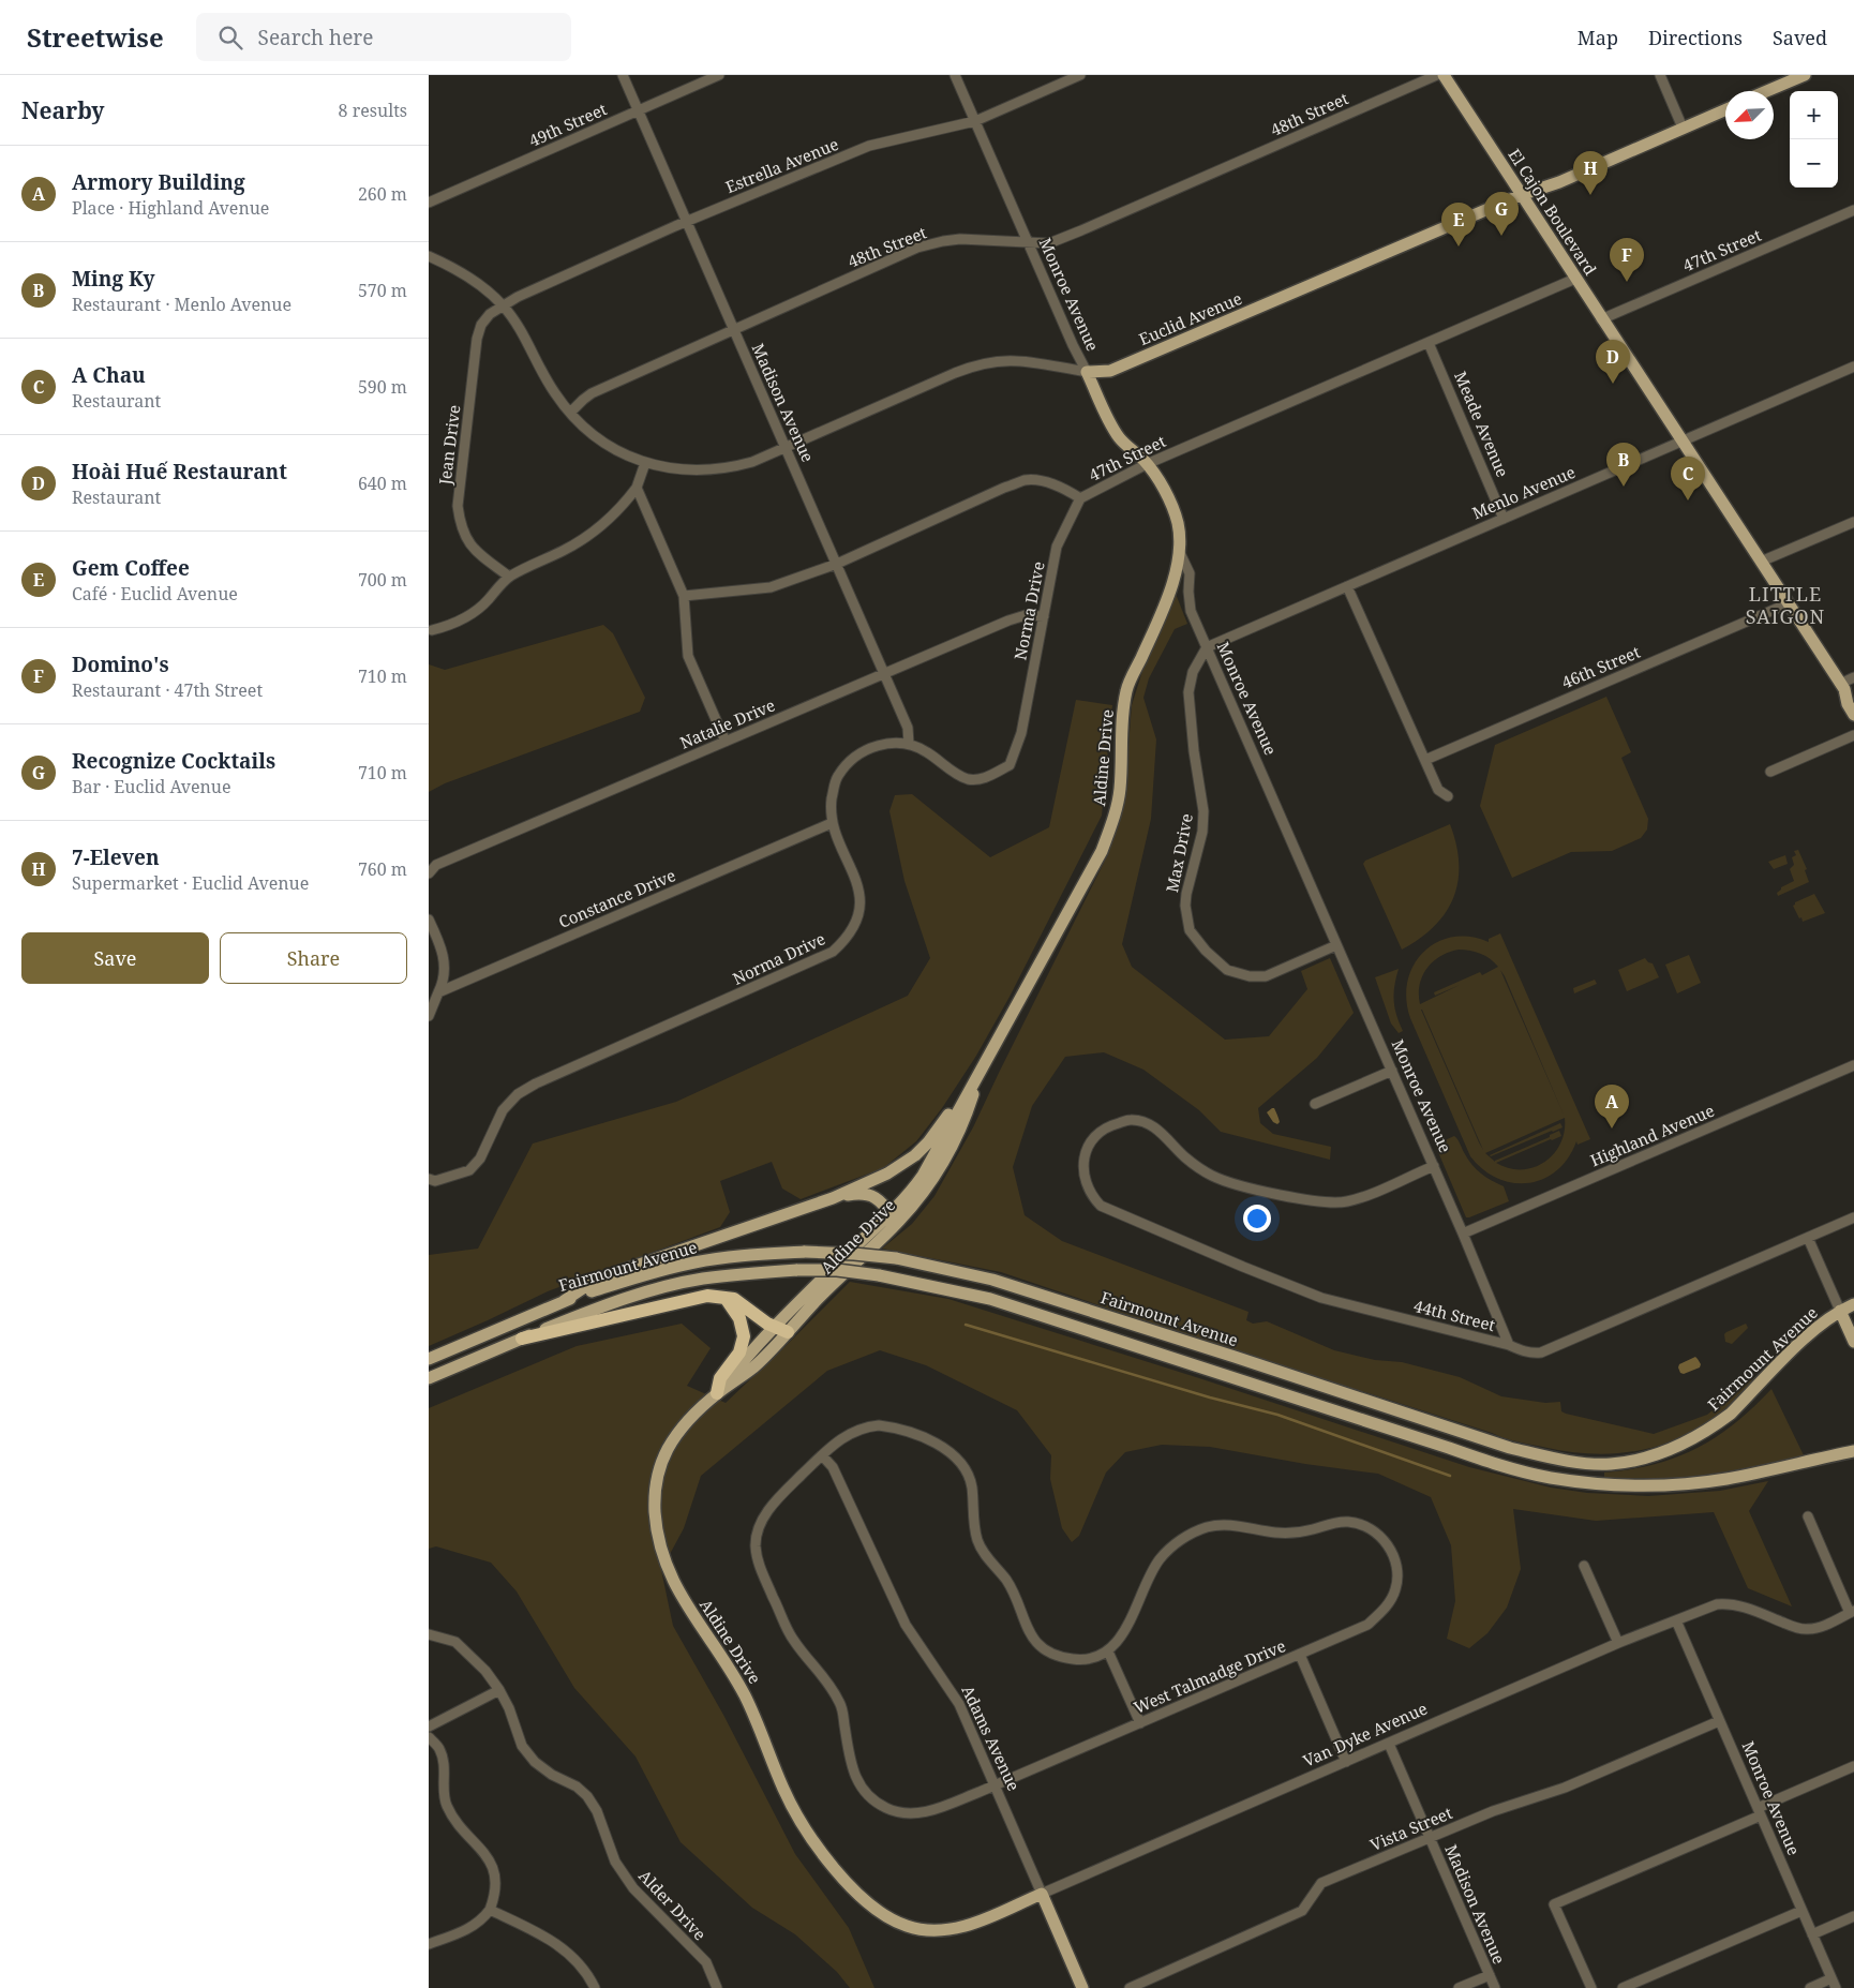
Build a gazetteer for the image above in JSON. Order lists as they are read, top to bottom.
{
  "streets": {
    "main road": [
      "El Cajon Boulevard",
      "Monroe Avenue",
      "Euclid Avenue",
      "Aldine Drive",
      "Fairmount Avenue",
      "Van Dyke Avenue",
      "Adams Avenue"
    ],
    "street": [
      "48th Street",
      "49th Street",
      "Estrella Avenue",
      "47th Street",
      "Madison Avenue",
      "Meade Avenue",
      "Jean Drive",
      "Menlo Avenue",
      "Norma Drive",
      "46th Street",
      "Natalie Drive",
      "Max Drive",
      "Constance Drive",
      "Highland Avenue",
      "44th Street",
      "West Talmadge Drive",
      "Vista Street",
      "Alder Drive"
    ]
  },
  "crossings": [
    ["48th Street", "Monroe Avenue"],
    ["48th Street", "Madison Avenue"],
    ["49th Street", "Madison Avenue"],
    ["Estrella Avenue", "Monroe Avenue"],
    ["Estrella Avenue", "Madison Avenue"],
    ["Estrella Avenue", "Jean Drive"],
    ["El Cajon Boulevard", "47th Street"],
    ["El Cajon Boulevard", "Euclid Avenue"],
    ["El Cajon Boulevard", "Menlo Avenue"],
    ["El Cajon Boulevard", "46th Street"],
    ["47th Street", "Monroe Avenue"],
    ["47th Street", "Madison Avenue"],
    ["47th Street", "Meade Avenue"],
    ["47th Street", "Norma Drive"],
    ["Monroe Avenue", "Euclid Avenue"],
    ["Monroe Avenue", "Menlo Avenue"],
    ["Monroe Avenue", "Aldine Drive"],
    ["Monroe Avenue", "Max Drive"],
    ["Monroe Avenue", "Highland Avenue"],
    ["Monroe Avenue", "44th Street"],
    ["Monroe Avenue", "Van Dyke Avenue"],
    ["Monroe Avenue", "Vista Street"],
    ["Euclid Avenue", "Madison Avenue"],
    ["Madison Avenue", "Norma Drive"],
    ["Madison Avenue", "Natalie Drive"],
    ["Madison Avenue", "Van Dyke Avenue"],
    ["Madison Avenue", "Vista Street"],
    ["Meade Avenue", "Menlo Avenue"],
    ["Menlo Avenue", "Max Drive"],
    ["Norma Drive", "Natalie Drive"],
    ["Norma Drive", "Constance Drive"],
    ["Aldine Drive", "Van Dyke Avenue"],
    ["West Talmadge Drive", "Adams Avenue"],
    ["Van Dyke Avenue", "Adams Avenue"]
  ],
  "districts": ["LITTLE SAIGON"],
  "north": "bottom left",
  "page": {
    "header": "Streetwise",
    "search": "Search here",
    "nav": ["Map", "Directions", "Saved"],
    "heading": ["Nearby", "8 results"],
    "map_buttons": ["+", "−"],
    "list": [
      {
        "mark": "A",
        "name": "Armory Building",
        "note": "Place · Highland Avenue",
        "value": "260 m"
      },
      {
        "mark": "B",
        "name": "Ming Ky",
        "note": "Restaurant · Menlo Avenue",
        "value": "570 m"
      },
      {
        "mark": "C",
        "name": "A Chau",
        "note": "Restaurant",
        "value": "590 m"
      },
      {
        "mark": "D",
        "name": "Hoài Huế Restaurant",
        "note": "Restaurant",
        "value": "640 m"
      },
      {
        "mark": "E",
        "name": "Gem Coffee",
        "note": "Café · Euclid Avenue",
        "value": "700 m"
      },
      {
        "mark": "F",
        "name": "Domino's",
        "note": "Restaurant · 47th Street",
        "value": "710 m"
      },
      {
        "mark": "G",
        "name": "Recognize Cocktails",
        "note": "Bar · Euclid Avenue",
        "value": "710 m"
      },
      {
        "mark": "H",
        "name": "7-Eleven",
        "note": "Supermarket · Euclid Avenue",
        "value": "760 m"
      }
    ],
    "pins": [
      "H",
      "G",
      "E",
      "F",
      "D",
      "B",
      "C",
      "A"
    ],
    "buttons": ["Save", "Share"]
  }
}
